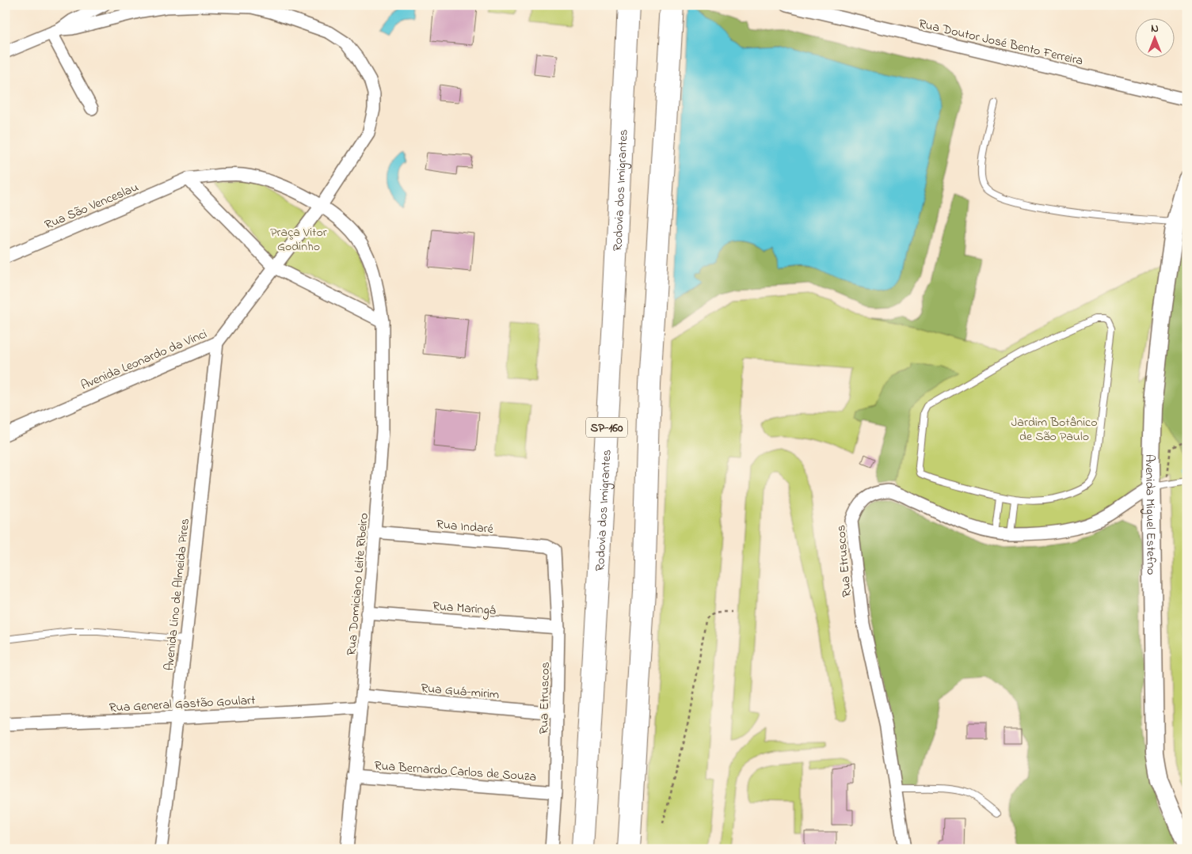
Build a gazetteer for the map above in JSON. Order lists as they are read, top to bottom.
{
  "streets": {
    "highway": ["Rodovia dos Imigrantes", "SP-160"],
    "main road": ["Avenida Miguel Estefno"],
    "street": [
      "Rua Doutor José Bento Ferreira",
      "Rua São Venceslau",
      "Avenida Leonardo da Vinci",
      "Rua Indaré",
      "Rua Etruscos",
      "Rua Domiciano Leite Ribeiro",
      "Avenida Lino de Almeida Pires",
      "Rua Maringá",
      "Rua Guá-mirim",
      "Rua General Gastão Goulart",
      "Rua Bernardo Carlos de Souza"
    ]
  },
  "crossings": [
    ["Avenida Leonardo da Vinci", "Avenida Lino de Almeida Pires"],
    ["Avenida Miguel Estefno", "Rua Etruscos"],
    ["Rua Indaré", "Rua Etruscos"],
    ["Rua Indaré", "Rua Domiciano Leite Ribeiro"],
    ["Rua Etruscos", "Rua Maringá"],
    ["Rua Etruscos", "Rua Guá-mirim"],
    ["Rua Etruscos", "Rua Bernardo Carlos de Souza"],
    ["Rua Domiciano Leite Ribeiro", "Rua Maringá"],
    ["Rua Domiciano Leite Ribeiro", "Rua Guá-mirim"],
    ["Rua Domiciano Leite Ribeiro", "Rua General Gastão Goulart"],
    ["Rua Domiciano Leite Ribeiro", "Rua Bernardo Carlos de Souza"],
    ["Avenida Lino de Almeida Pires", "Rua General Gastão Goulart"],
    ["Rua Guá-mirim", "Rua General Gastão Goulart"]
  ],
  "parks": ["Praça Vitor Godinho", "Jardim Botânico de São Paulo"],
  "north": "top"
}
